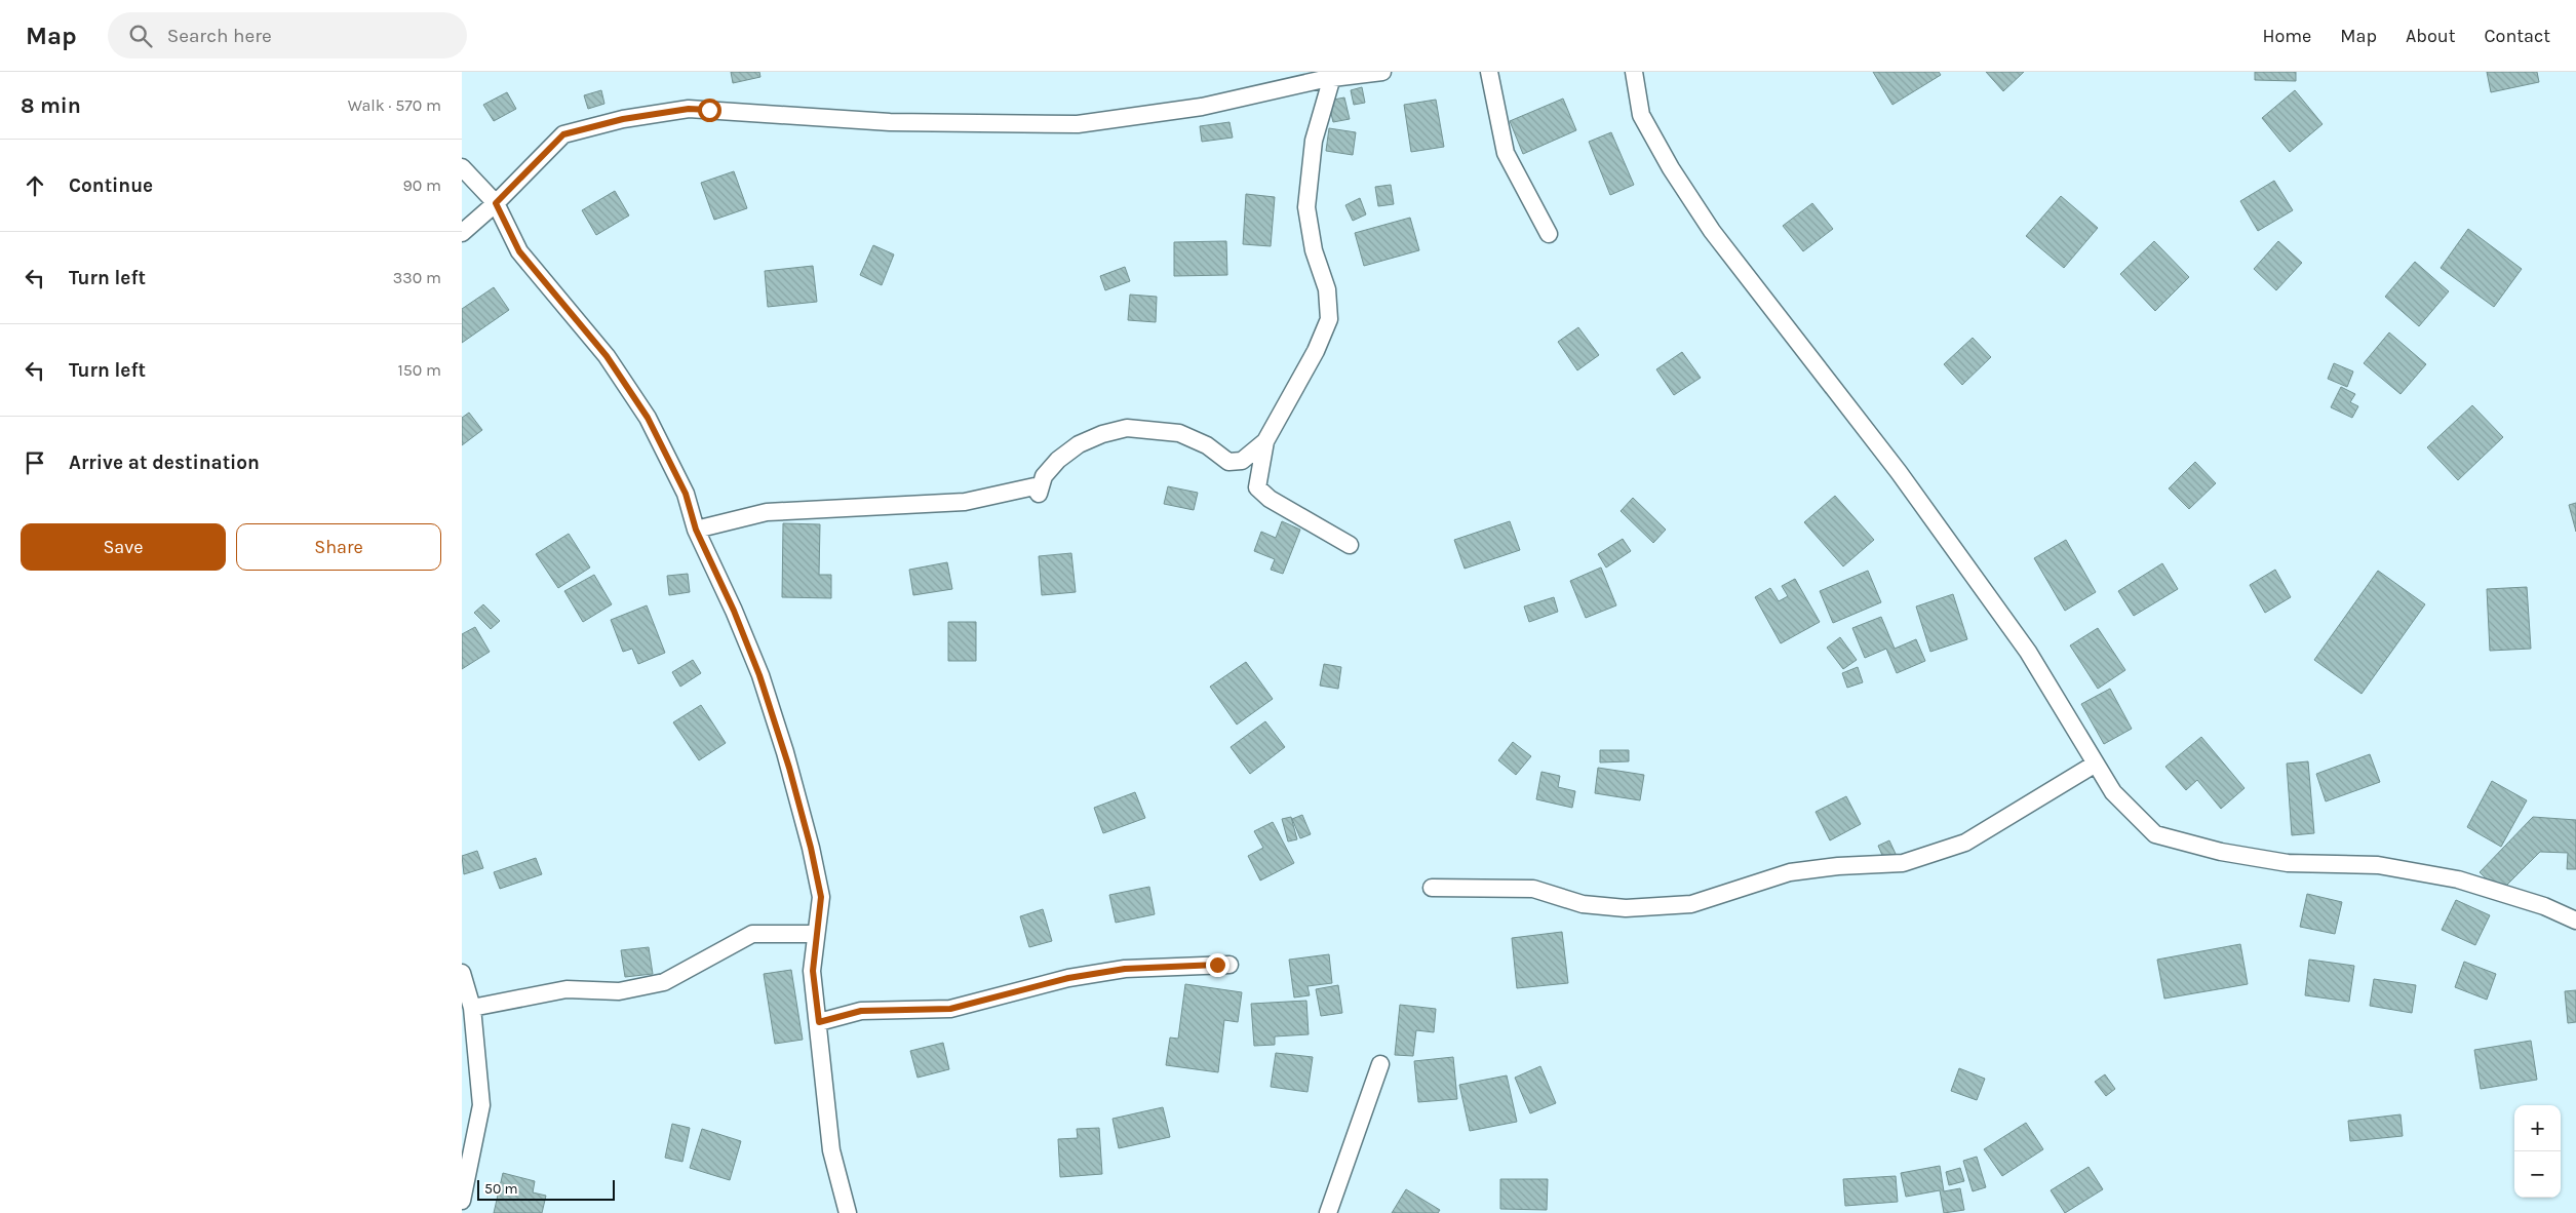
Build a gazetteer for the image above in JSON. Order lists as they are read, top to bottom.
{
  "scale_bar": "50 m",
  "page": {
    "header": "Map",
    "search": "Search here",
    "nav": [
      "Home",
      "Map",
      "About",
      "Contact"
    ],
    "heading": ["8 min", "Walk · 570 m"],
    "list": [
      ["Continue", "90 m"],
      ["Turn left", "330 m"],
      ["Turn left", "150 m"],
      "Arrive at destination"
    ],
    "buttons": ["Save", "Share"],
    "map_buttons": ["+", "−"],
    "scale": "50 m"
  }
}
